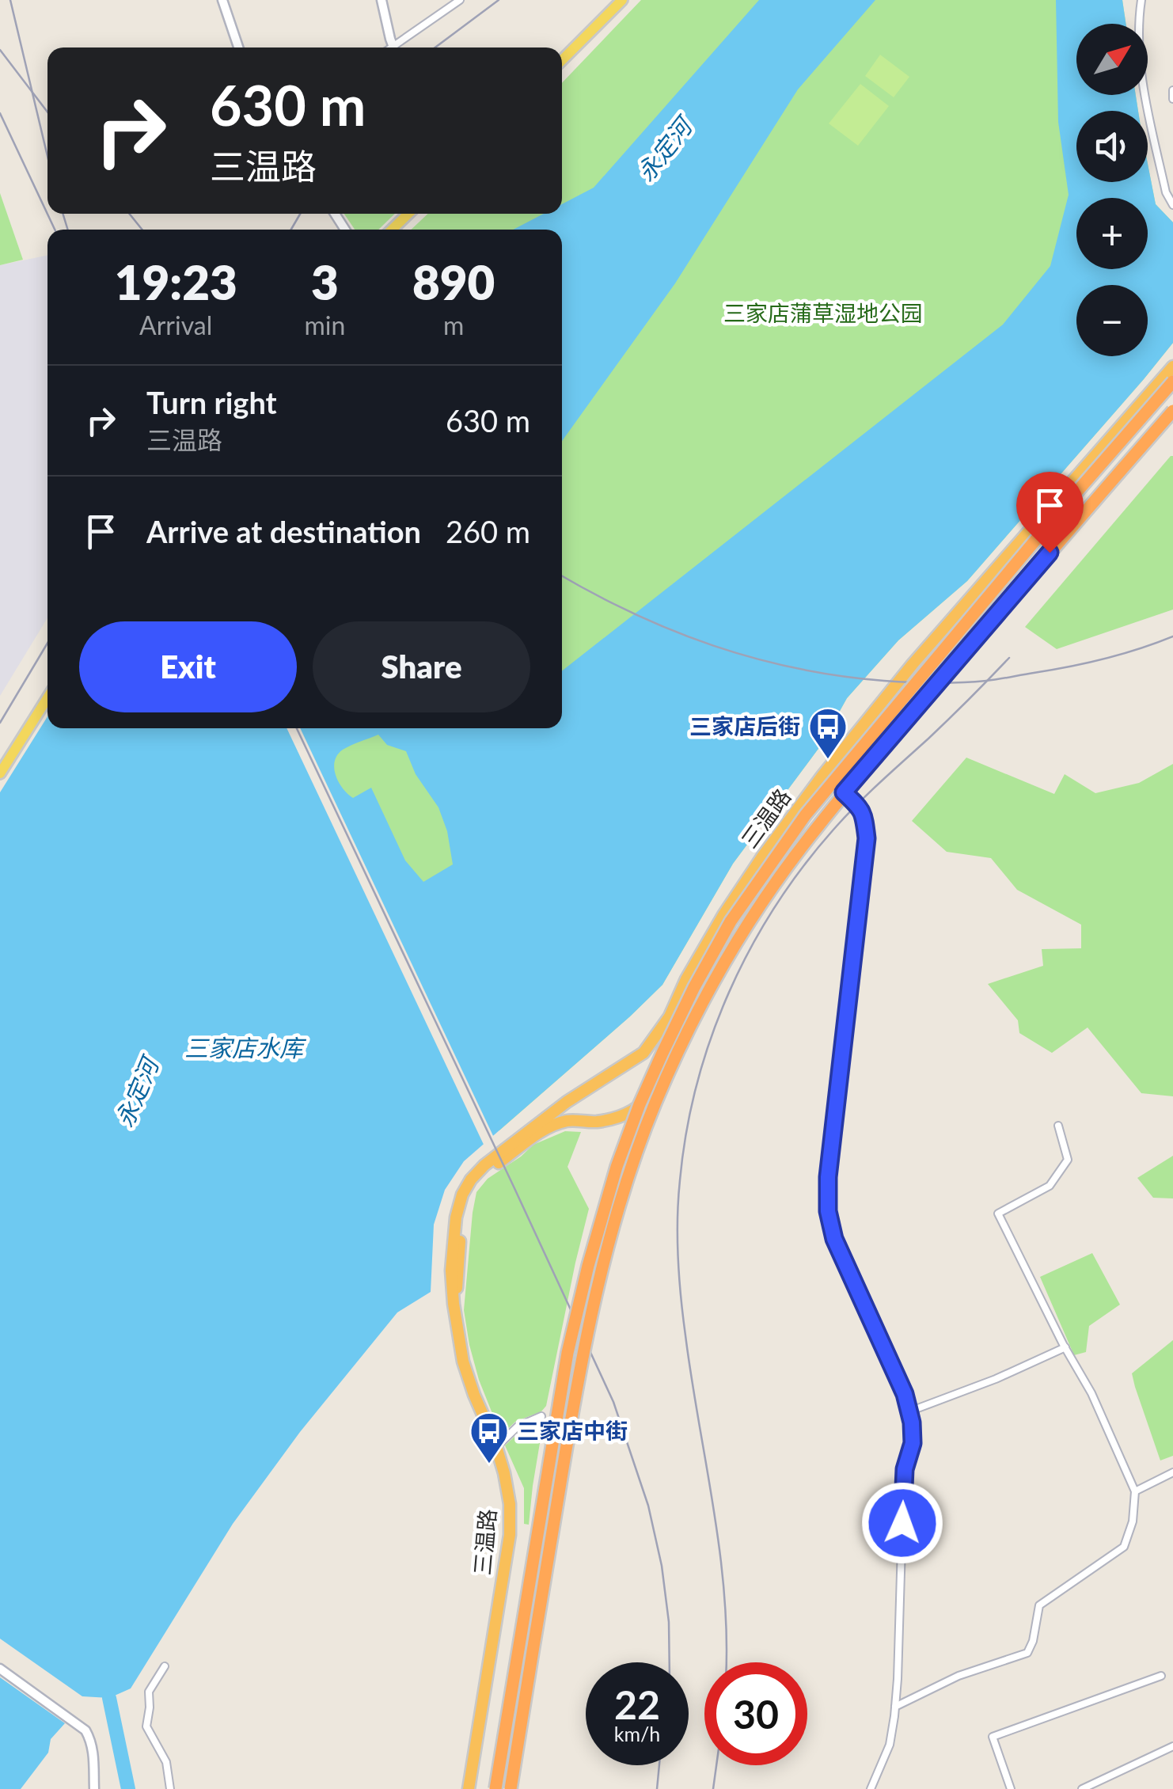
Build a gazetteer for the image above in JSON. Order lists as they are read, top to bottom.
{
  "streets": {
    "highway": ["三温路"]
  },
  "water": ["永定河", "三家店水库"],
  "parks": ["三家店蒲草湿地公园"],
  "places": {
    "bus stop": ["三家店后街", "三家店中街"]
  },
  "north": "top right",
  "page": {
    "map_buttons": ["+", "−"],
    "turn": ["630 m", "三温路"],
    "eta": [
      "19:23",
      "Arrival",
      "3",
      "min",
      "890",
      "m"
    ],
    "list": [
      {
        "name": "Turn right",
        "note": "三温路",
        "value": "630 m"
      },
      {
        "name": "Arrive at destination",
        "value": "260 m"
      }
    ],
    "buttons": ["Exit", "Share"],
    "speed": "22 km/h",
    "limit": "30"
  }
}
